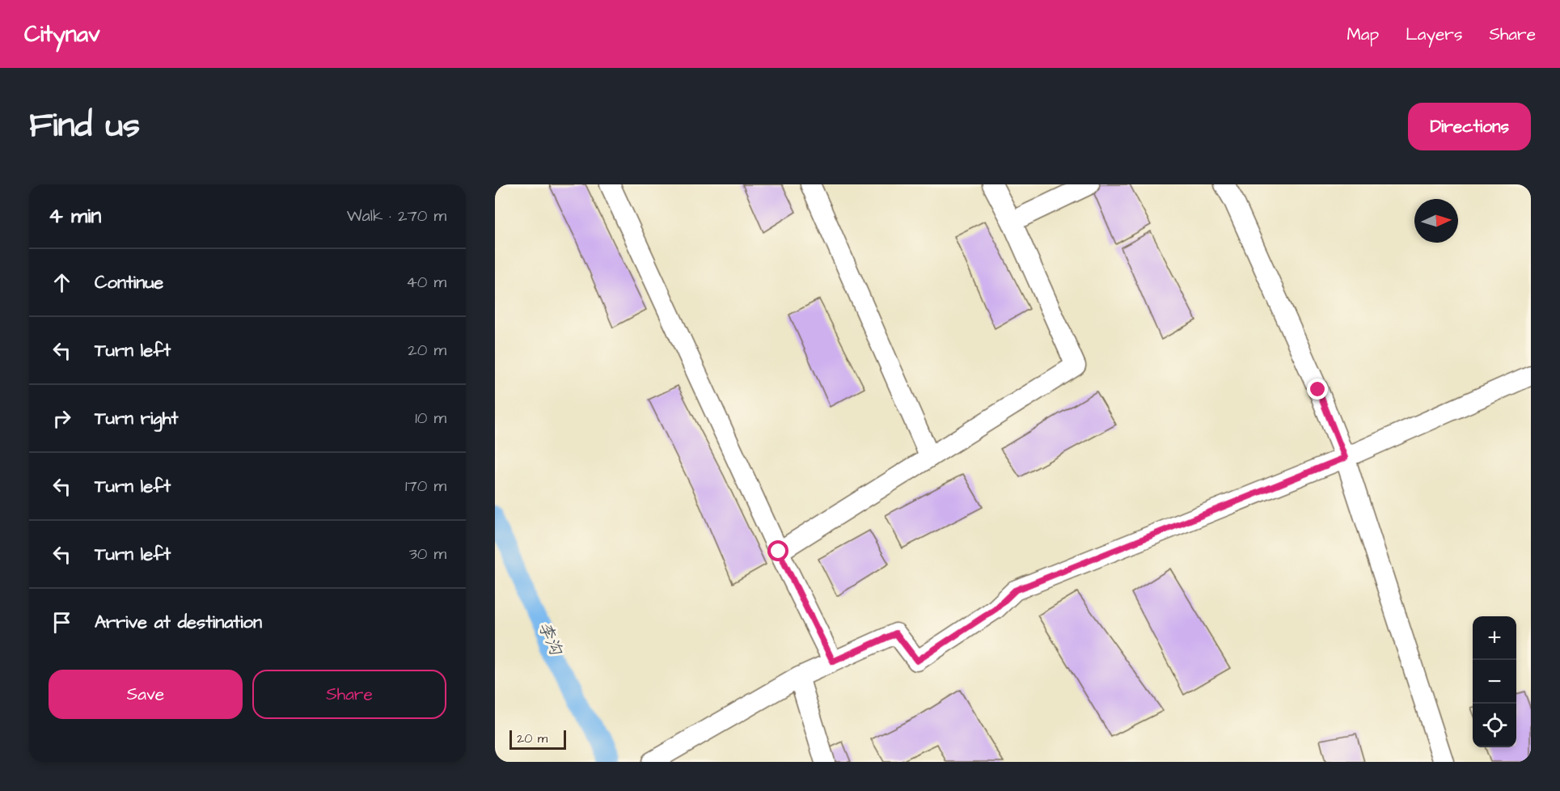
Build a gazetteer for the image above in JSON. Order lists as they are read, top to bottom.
{
  "water": ["李沟"],
  "scale_bar": "20 m",
  "north": "right",
  "page": {
    "header": "Citynav",
    "nav": ["Map", "Layers", "Share"],
    "title": "Find us",
    "buttons": [
      "Directions",
      ["Save", "Share"]
    ],
    "heading": ["4 min", "Walk · 270 m"],
    "list": [
      ["Continue", "40 m"],
      ["Turn left", "20 m"],
      ["Turn right", "10 m"],
      ["Turn left", "170 m"],
      ["Turn left", "30 m"],
      "Arrive at destination"
    ],
    "map_buttons": ["+", "−"],
    "scale": "20 m"
  }
}
